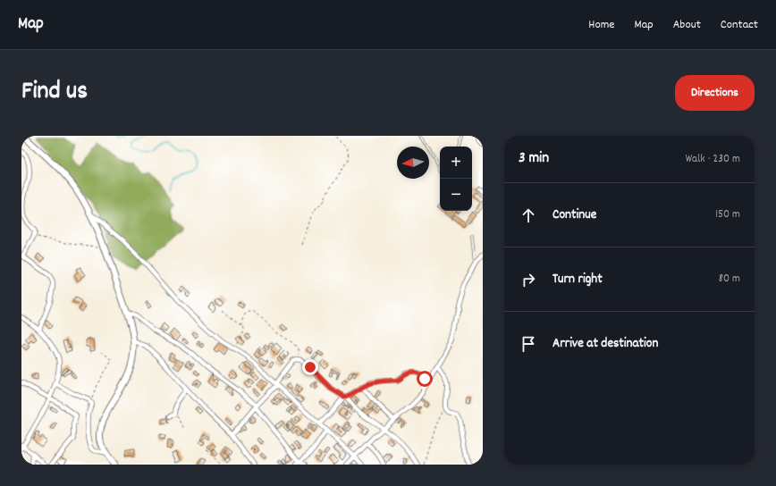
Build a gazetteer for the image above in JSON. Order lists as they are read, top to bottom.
{
  "north": "left",
  "page": {
    "header": "Map",
    "nav": [
      "Home",
      "Map",
      "About",
      "Contact"
    ],
    "title": "Find us",
    "buttons": "Directions",
    "heading": ["3 min", "Walk · 230 m"],
    "map_buttons": ["+", "−"],
    "list": [
      ["Continue", "150 m"],
      ["Turn right", "80 m"],
      "Arrive at destination"
    ]
  }
}
